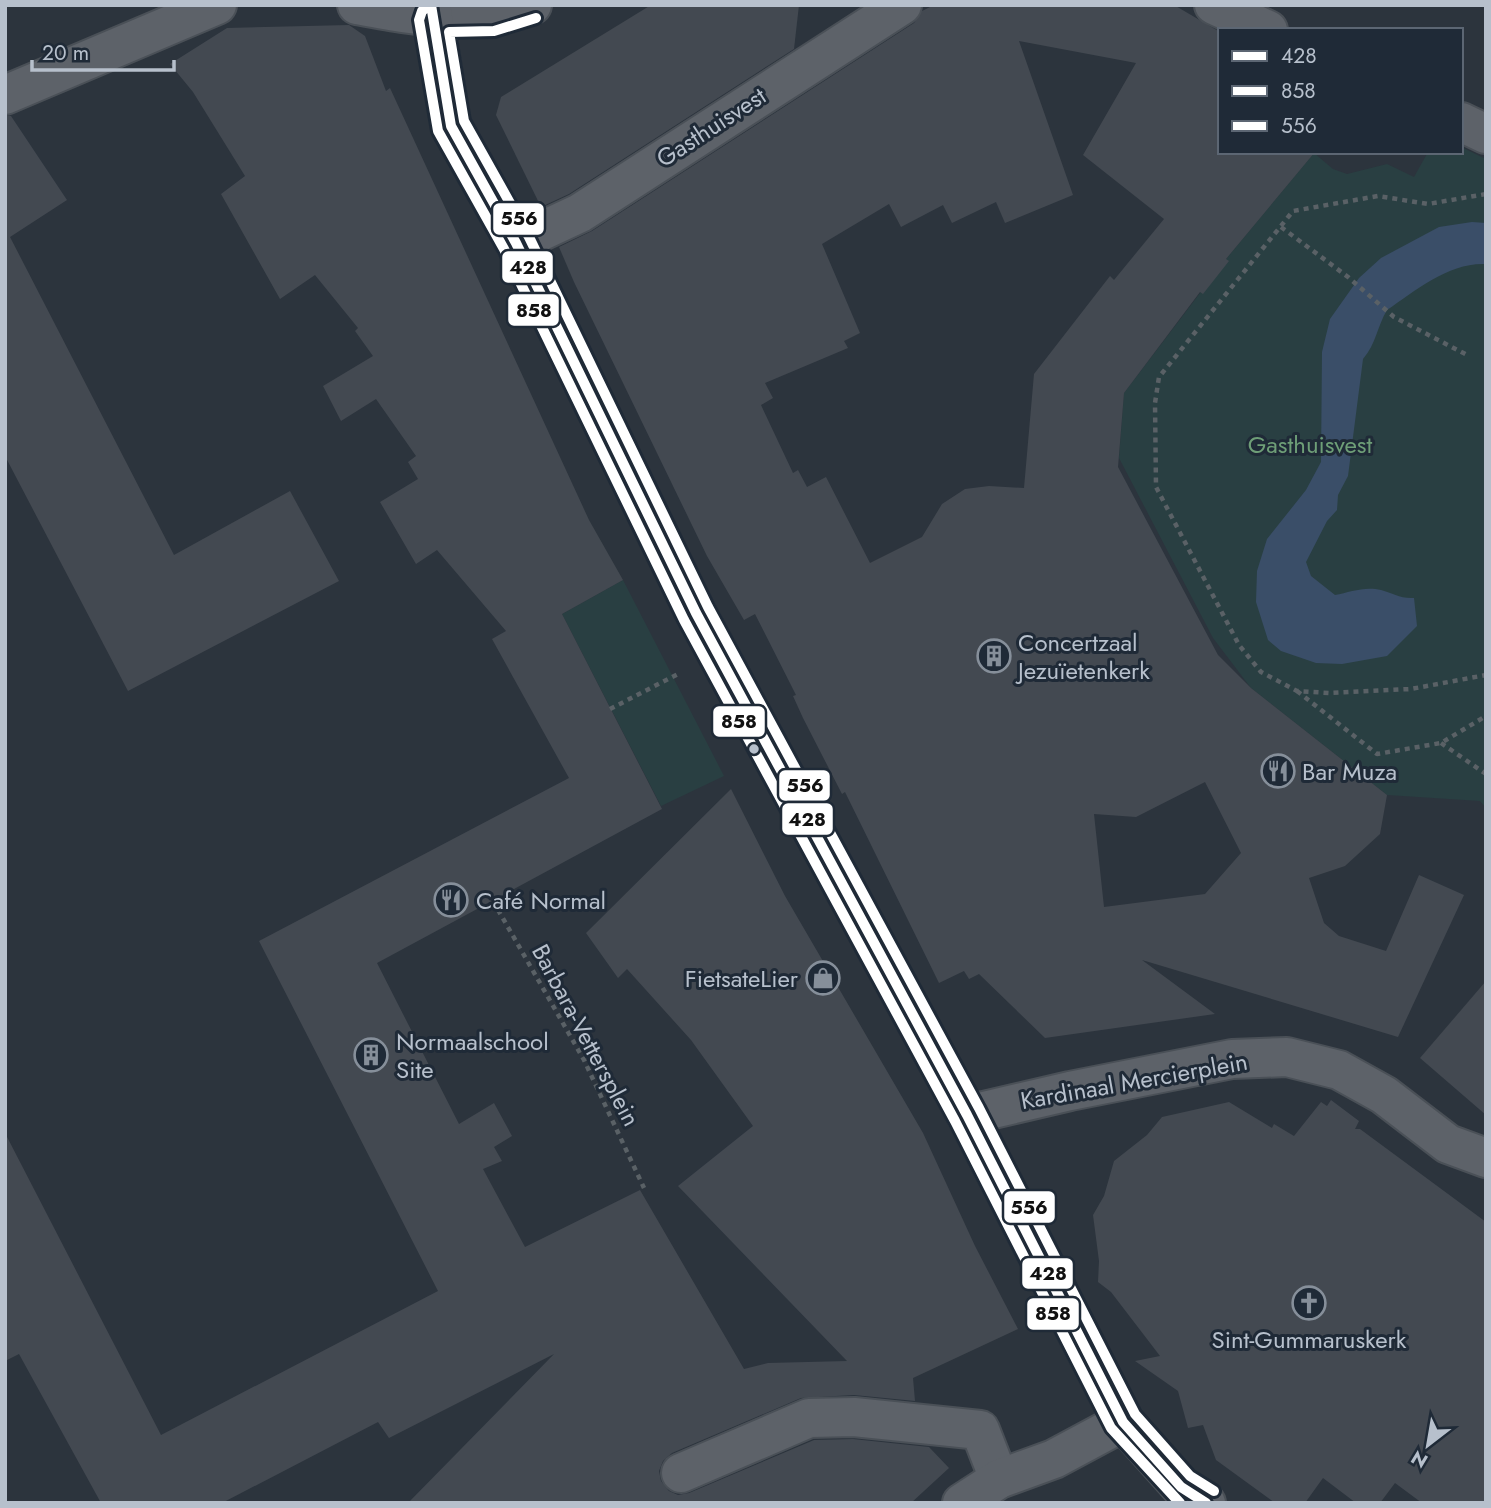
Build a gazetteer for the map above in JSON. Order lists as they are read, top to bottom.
{
  "streets": {
    "street": ["Gasthuisvest", "Kardinaal Mercierplein"],
    "path": ["Barbara-Vettersplein"]
  },
  "parks": ["Gasthuisvest"],
  "places": {
    "building": ["Concertzaal Jezuïetenkerk", "Normaalschool Site"],
    "restaurant": ["Bar Muza", "Café Normal"],
    "shop": ["FietsateLier"],
    "church": ["Sint-Gummaruskerk"]
  },
  "lines": ["transit line 428", "transit line 858", "transit line 556"],
  "legend": ["428", "858", "556"],
  "scale_bar": "20 m",
  "north": "bottom left"
}
